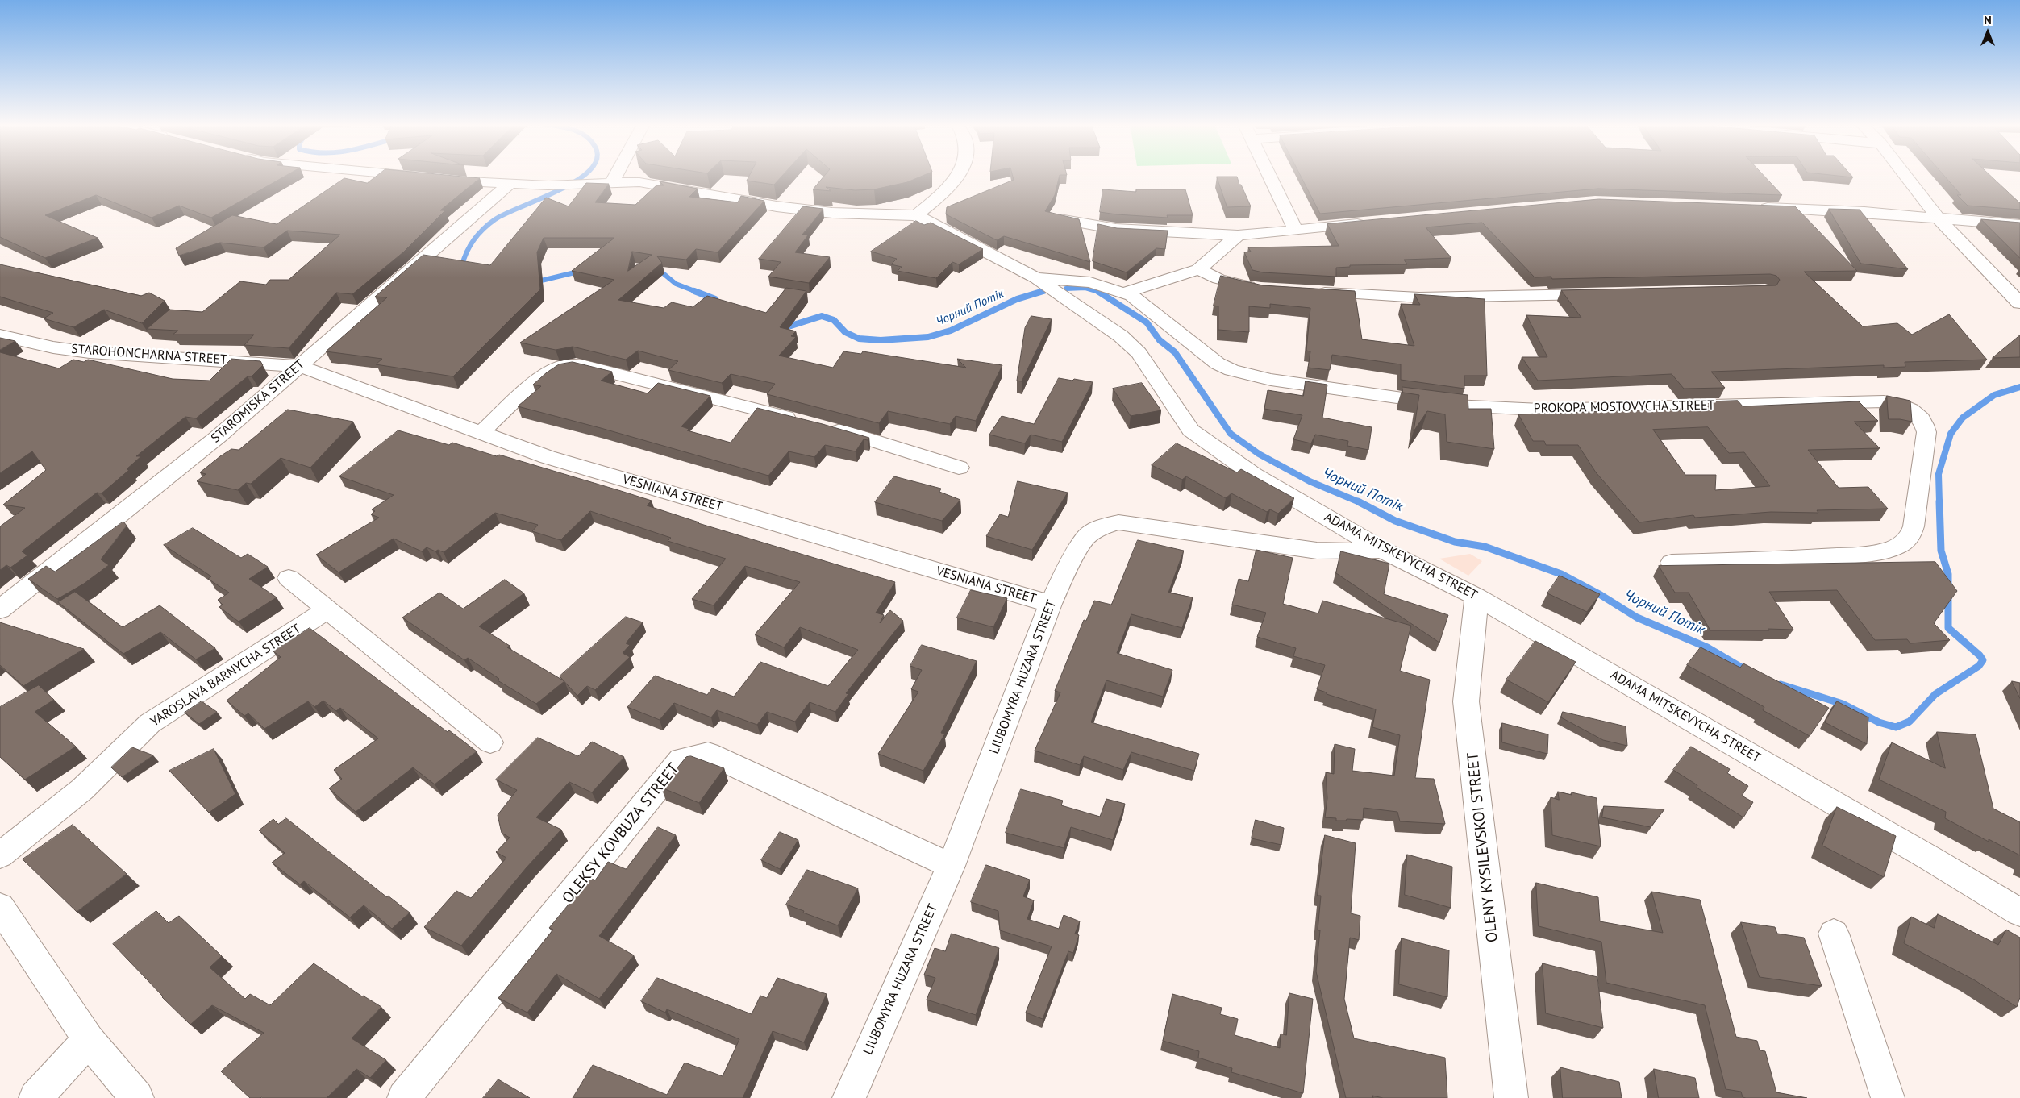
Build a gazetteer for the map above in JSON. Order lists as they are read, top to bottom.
{
  "streets": {
    "street": [
      "STAROHONCHARNA STREET",
      "STAROMISKA STREET",
      "PROKOPA MOSTOVYCHA STREET",
      "VESNIANA STREET",
      "ADAMA MITSKEVYCHA STREET",
      "YAROSLAVA BARNYCHA STREET",
      "LIUBOMYRA HUZARA STREET",
      "OLEKSY KOVBUZA STREET",
      "OLENY KYSILEVSKOI STREET"
    ]
  },
  "crossings": [
    ["STAROHONCHARNA STREET", "STAROMISKA STREET"],
    ["STAROHONCHARNA STREET", "VESNIANA STREET"],
    ["STAROMISKA STREET", "VESNIANA STREET"],
    ["PROKOPA MOSTOVYCHA STREET", "ADAMA MITSKEVYCHA STREET"],
    ["VESNIANA STREET", "LIUBOMYRA HUZARA STREET"],
    ["ADAMA MITSKEVYCHA STREET", "LIUBOMYRA HUZARA STREET"],
    ["ADAMA MITSKEVYCHA STREET", "OLENY KYSILEVSKOI STREET"],
    ["LIUBOMYRA HUZARA STREET", "OLEKSY KOVBUZA STREET"]
  ],
  "water": ["Чорний Потік"],
  "north": "top"
}
